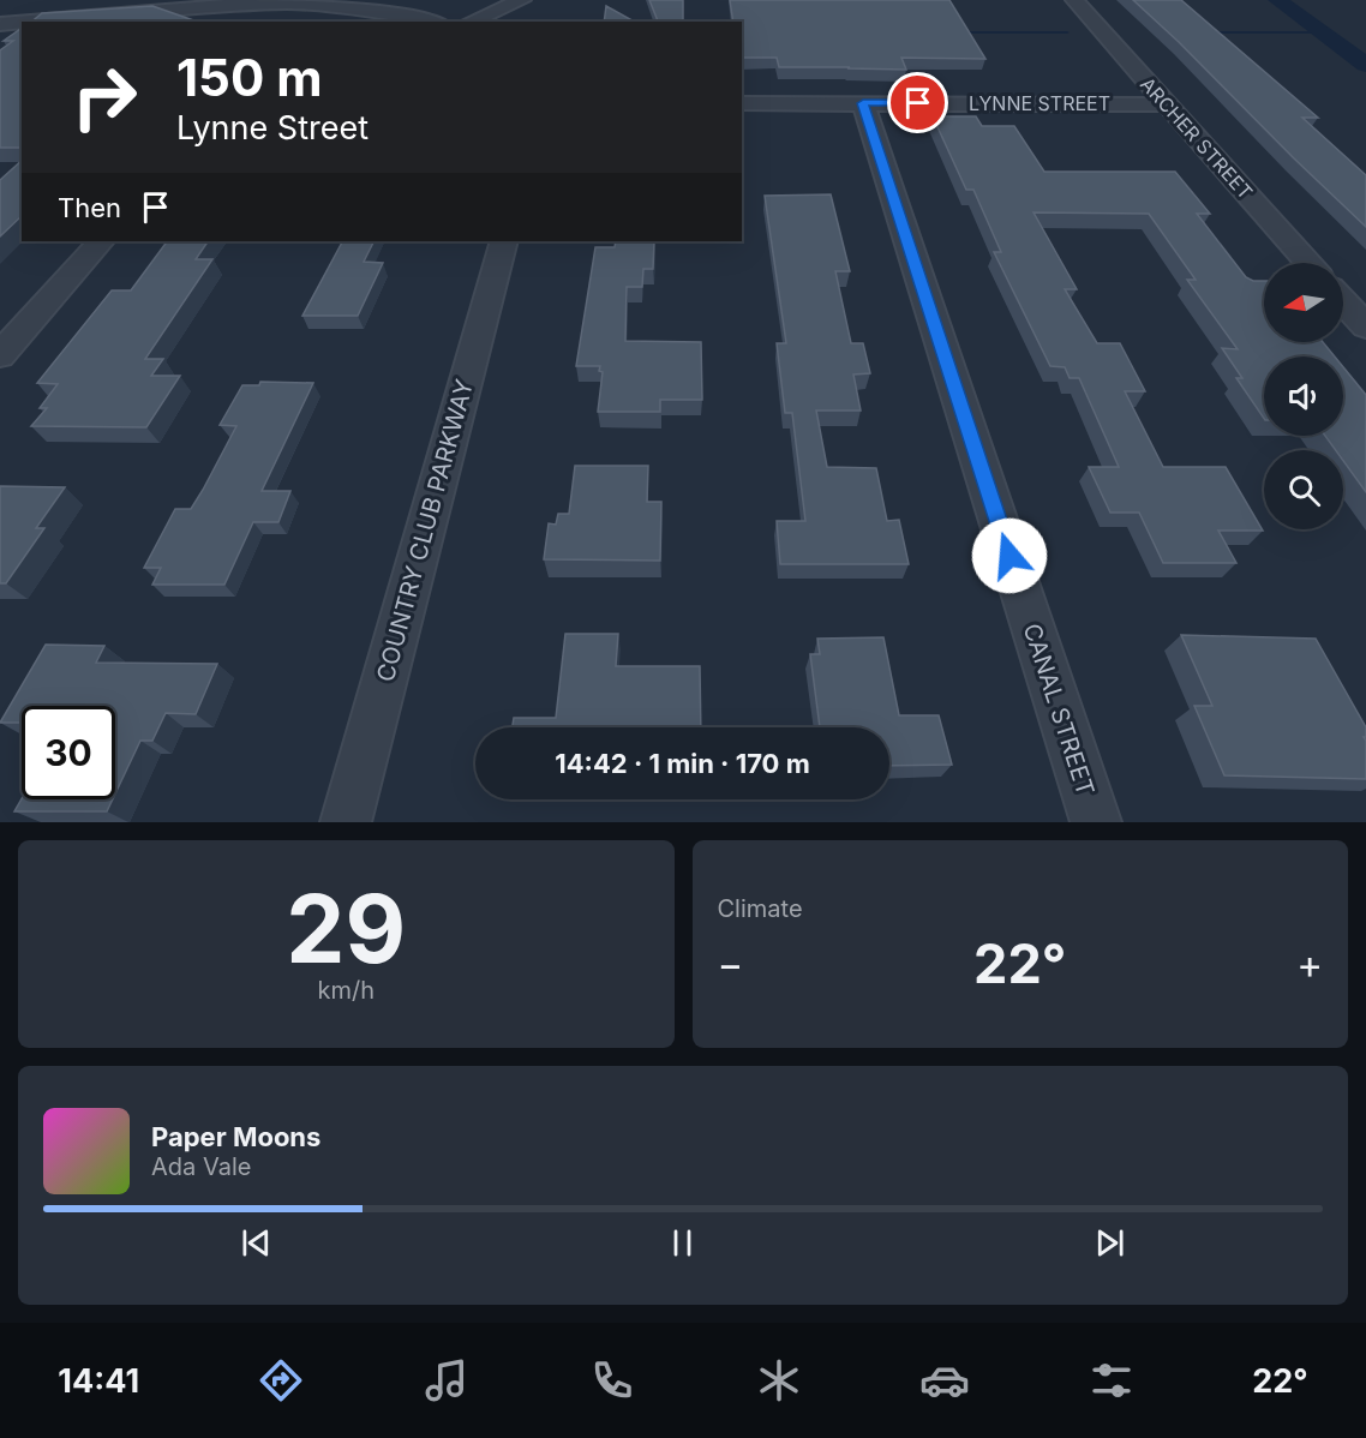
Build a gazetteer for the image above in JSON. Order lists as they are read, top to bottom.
{
  "streets": {
    "street": [
      "LYNNE STREET",
      "ARCHER STREET",
      "COUNTRY CLUB PARKWAY",
      "CANAL STREET"
    ]
  },
  "crossings": [
    ["LYNNE STREET", "ARCHER STREET"],
    ["LYNNE STREET", "CANAL STREET"]
  ],
  "north": "left",
  "page": {
    "turn": ["150 m", "Lynne Street"],
    "then": "Then",
    "limit": "30",
    "trip": "14:42 · 1 min · 170 m",
    "tile": [
      ["29", "km/h"],
      "Climate"
    ],
    "heat": ["−", "22°", "+"],
    "song": ["Paper Moons", "Ada Vale"],
    "tabs": ["14:41", "22°"]
  }
}
